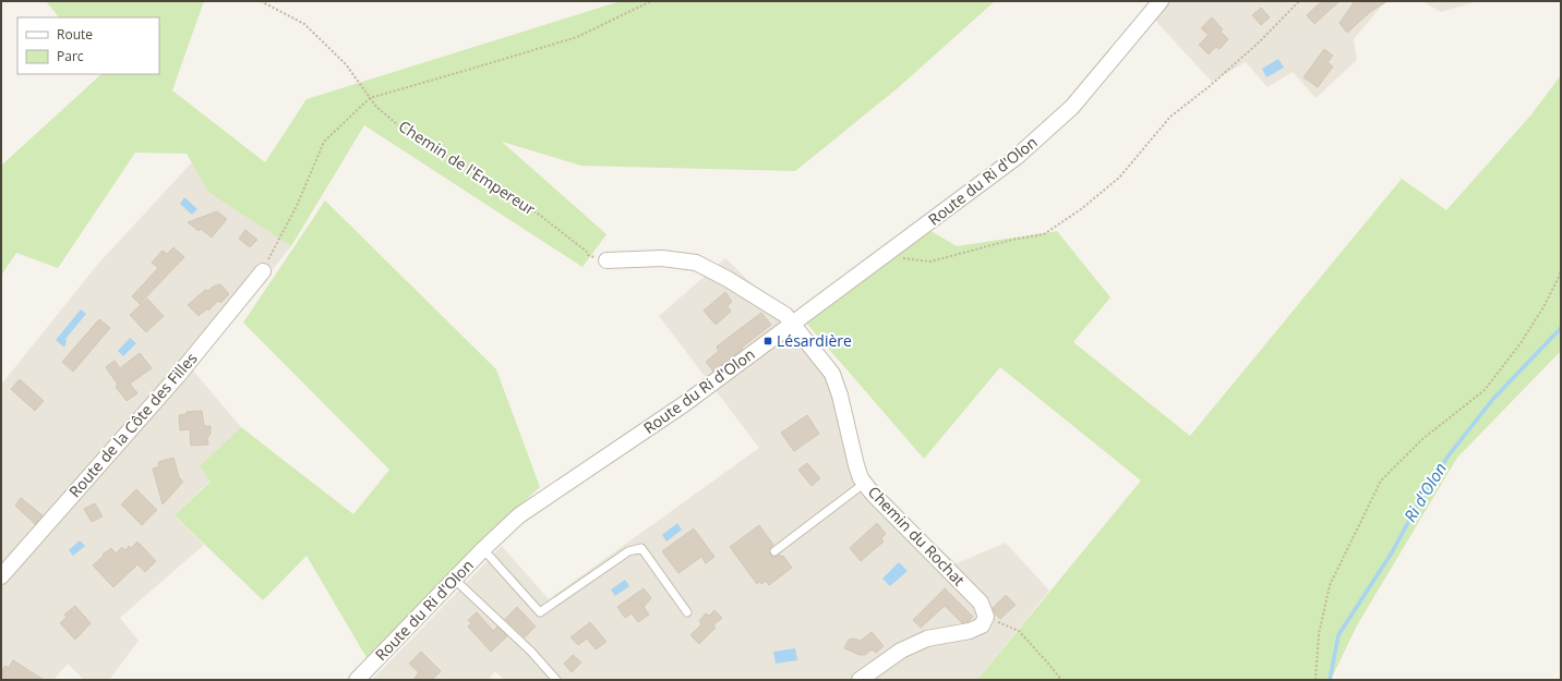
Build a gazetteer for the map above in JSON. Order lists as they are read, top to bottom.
{
  "streets": {
    "street": ["Route du Ri d'Olon", "Route de la Côte des Filles", "Chemin du Rochat"],
    "path": ["Chemin de l'Empereur"]
  },
  "crossings": [
    ["Route du Ri d'Olon", "Chemin du Rochat"]
  ],
  "water": ["Ri d'Olon"],
  "places": {
    "transit": ["Lésardière"]
  },
  "legend": ["Route", "Parc"]
}
